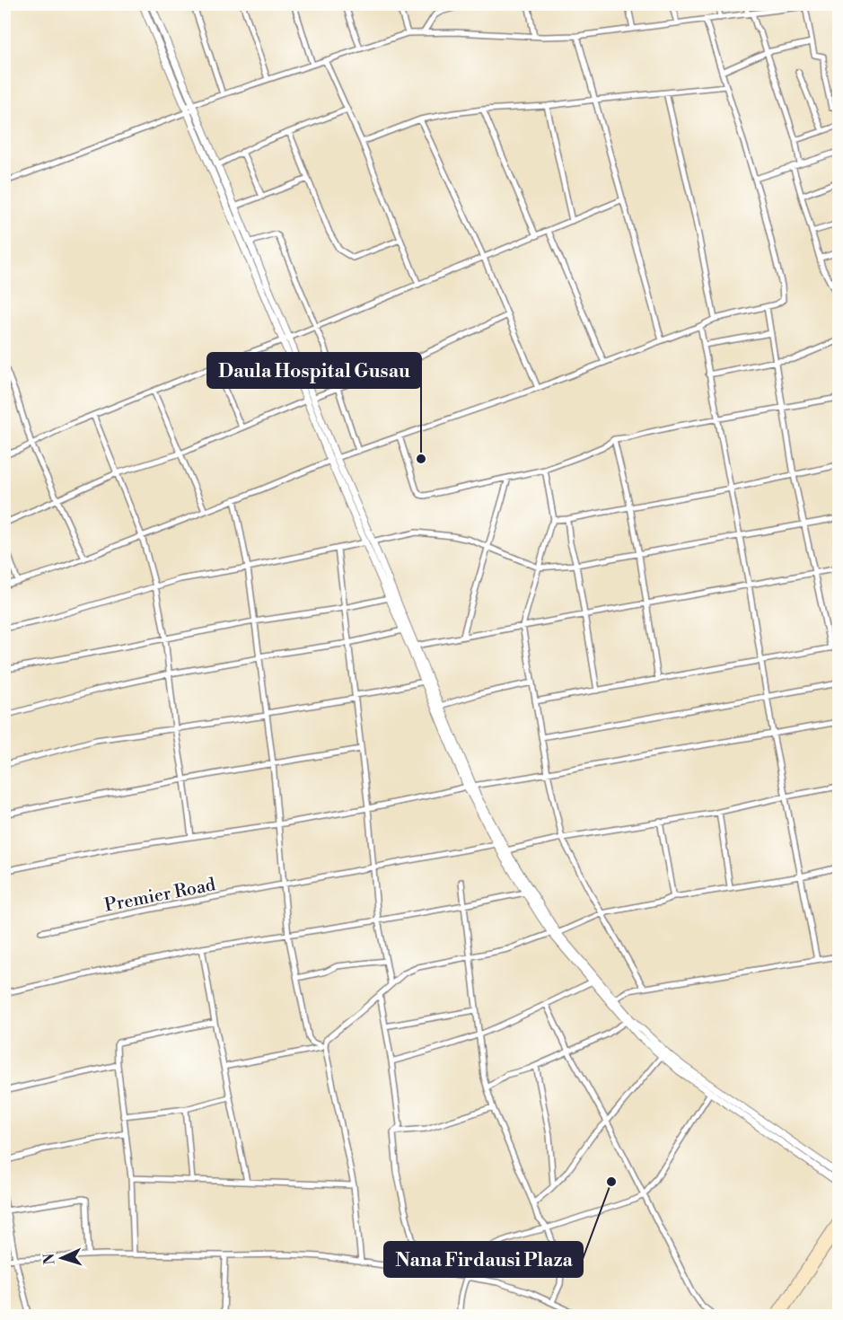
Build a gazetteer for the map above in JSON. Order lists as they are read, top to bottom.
{
  "streets": {
    "street": ["Premier Road"]
  },
  "places": ["Daula Hospital Gusau", "Nana Firdausi Plaza"],
  "north": "left"
}
